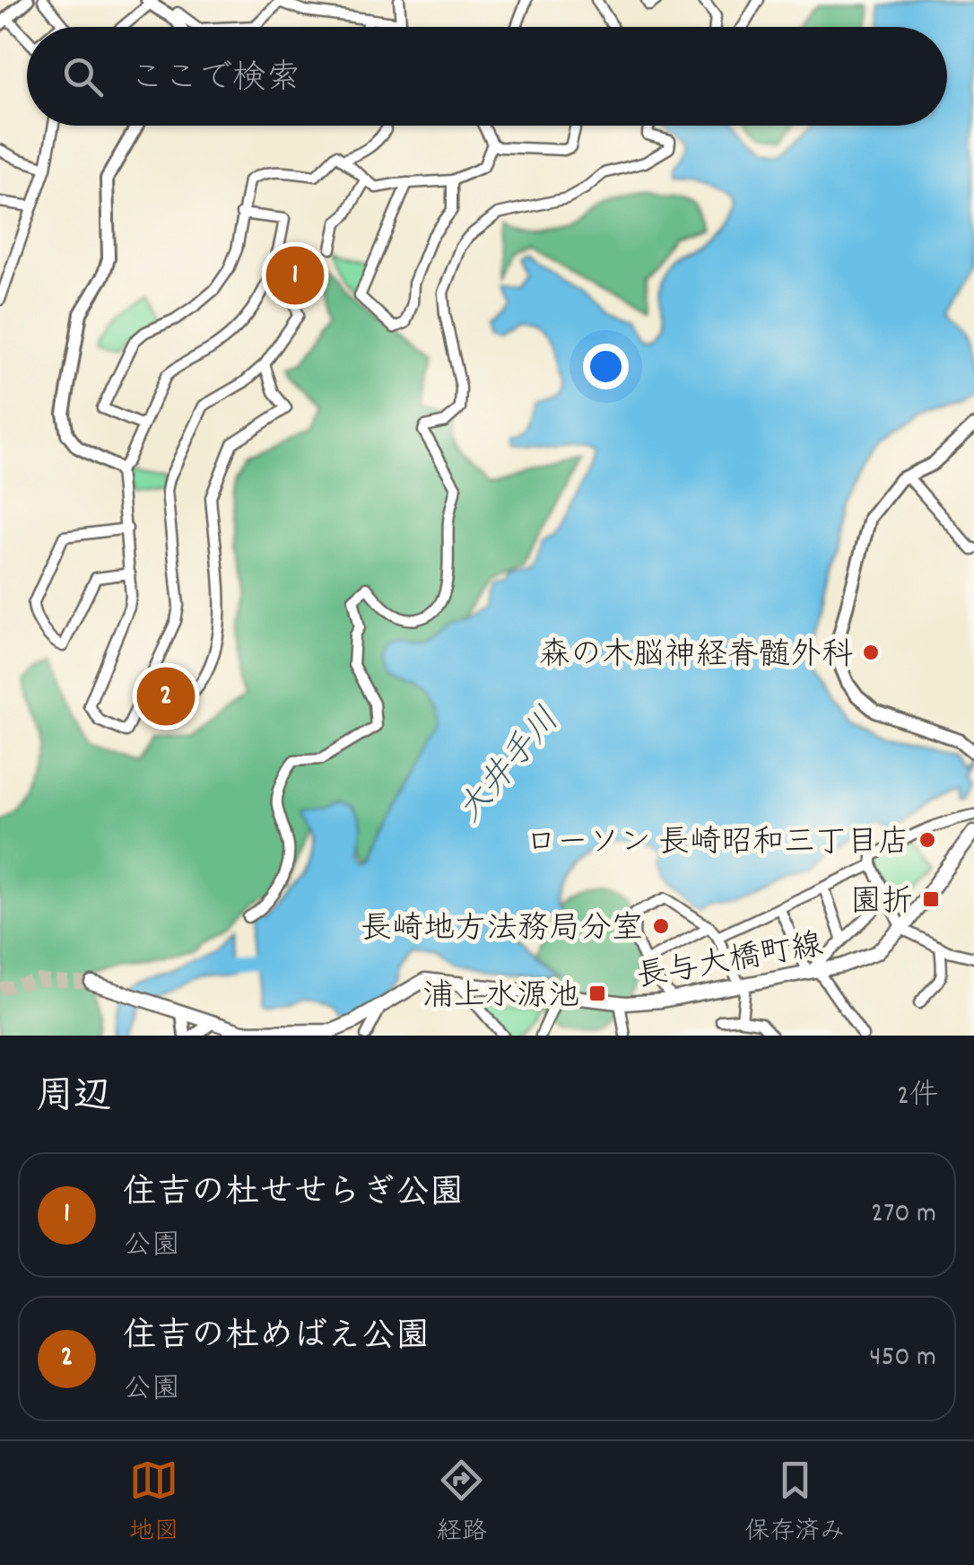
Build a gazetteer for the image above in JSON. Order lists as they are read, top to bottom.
{
  "streets": {
    "main road": ["長与大橋町線"]
  },
  "water": ["大井手川"],
  "places": {
    "other": ["森の木脳神経脊髄外科", "ローソン 長崎昭和三丁目店", "長崎地方法務局分室"],
    "transit": ["園折", "浦上水源池"]
  },
  "page": {
    "search": "ここで検索",
    "pins": ["1", "2"],
    "heading": ["周辺", "2件"],
    "list": [
      {
        "mark": "1",
        "name": "住吉の杜せせらぎ公園",
        "note": "公園",
        "value": "270 m"
      },
      {
        "mark": "2",
        "name": "住吉の杜めばえ公園",
        "note": "公園",
        "value": "450 m"
      }
    ],
    "nav": ["地図", "経路", "保存済み"]
  }
}
